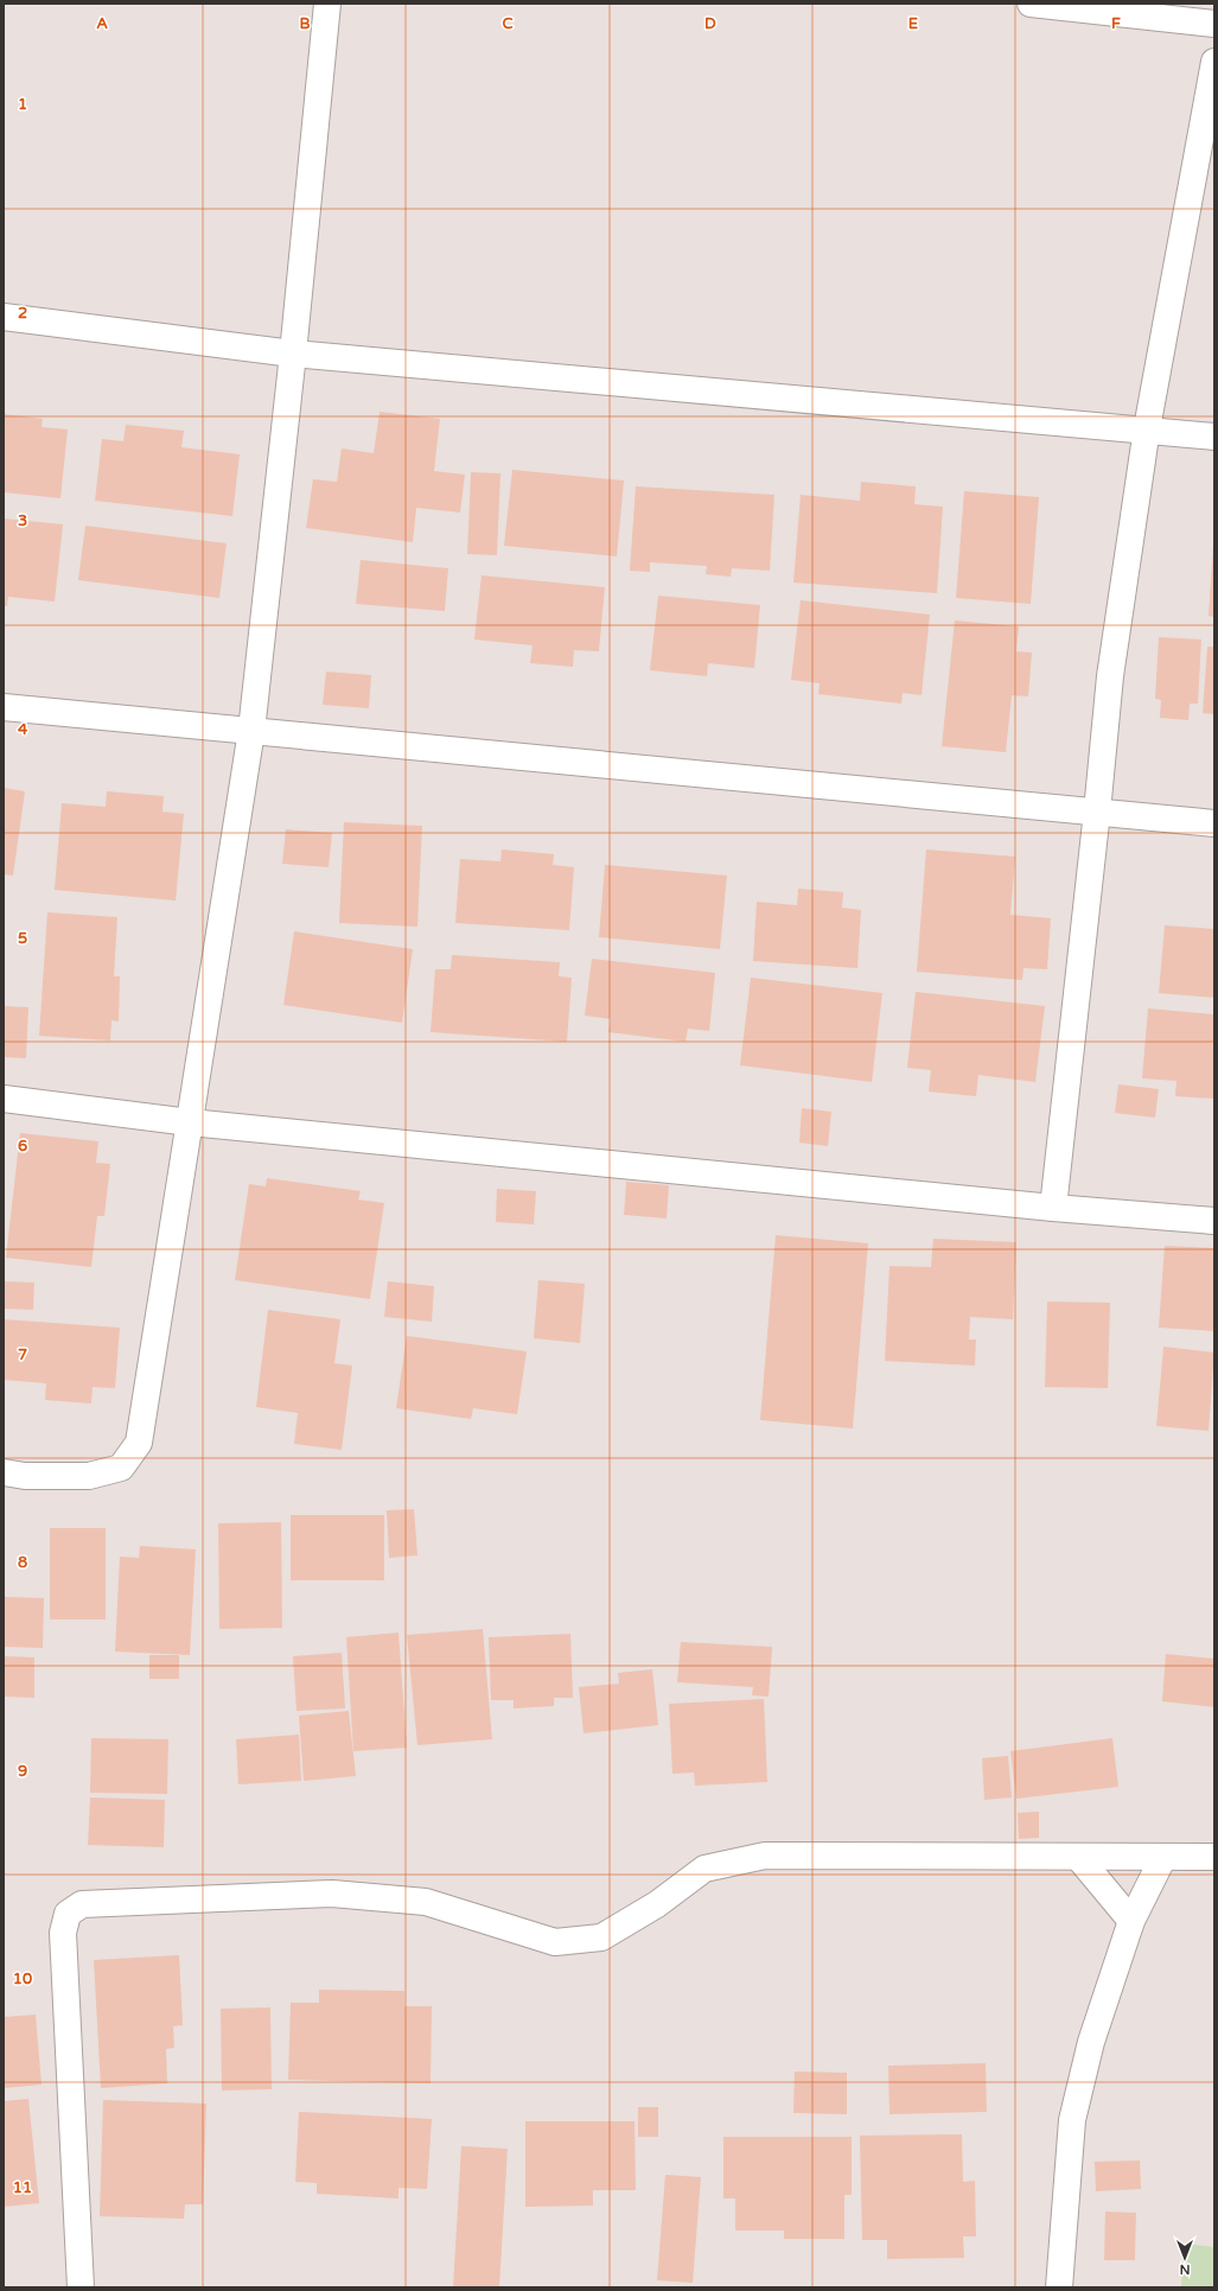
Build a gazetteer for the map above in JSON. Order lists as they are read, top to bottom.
{
  "north": "bottom",
  "grid": {
    "columns": [
      "A",
      "B",
      "C",
      "D",
      "E",
      "F"
    ],
    "rows": [
      "1",
      "2",
      "3",
      "4",
      "5",
      "6",
      "7",
      "8",
      "9",
      "10",
      "11"
    ]
  }
}
